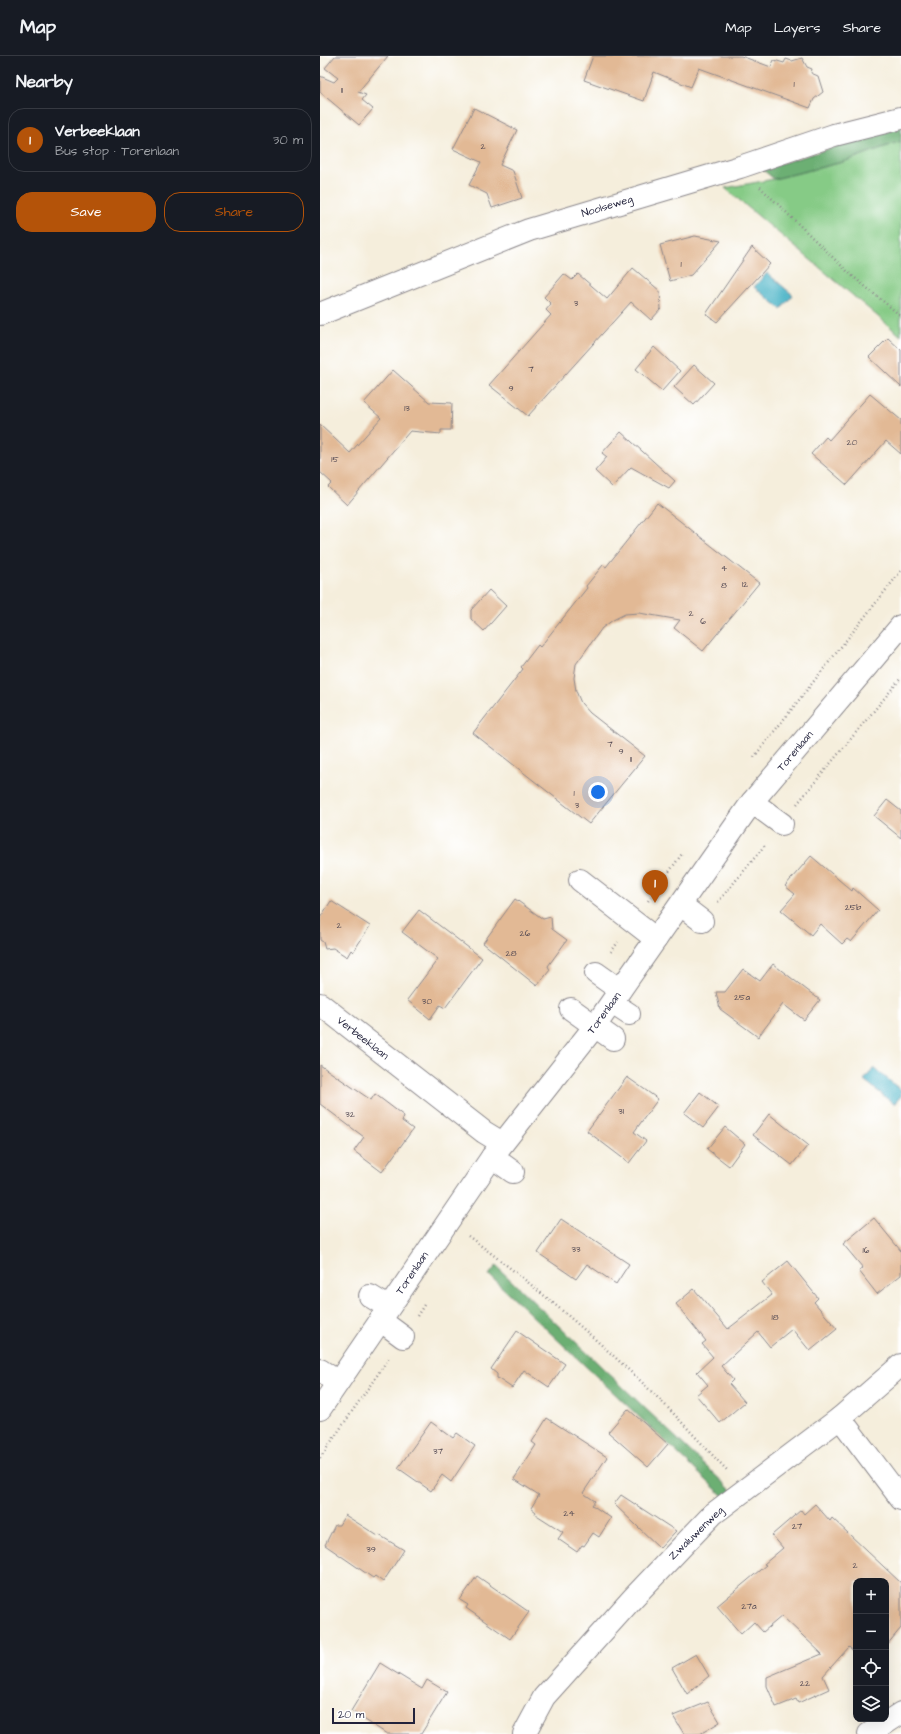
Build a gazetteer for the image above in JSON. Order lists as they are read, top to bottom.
{
  "streets": {
    "street": [
      "Noolseweg",
      "Torenlaan",
      "Verbeeklaan",
      "Zwaluwenweg"
    ]
  },
  "crossings": [
    ["Torenlaan", "Verbeeklaan"]
  ],
  "house_numbers": [
    "1",
    "11",
    "2",
    "1",
    "3",
    "7",
    "9",
    "13",
    "20",
    "15",
    "4",
    "12",
    "8",
    "2",
    "6",
    "7",
    "9",
    "11",
    "1",
    "3",
    "25b",
    "2",
    "26",
    "28",
    "25a",
    "30",
    "31",
    "32",
    "33",
    "16",
    "18",
    "37",
    "24",
    "27",
    "39",
    "2",
    "27a",
    "22"
  ],
  "scale_bar": "20 m",
  "page": {
    "header": "Map",
    "nav": ["Map", "Layers", "Share"],
    "heading": "Nearby",
    "list": [
      {
        "mark": "1",
        "name": "Verbeeklaan",
        "note": "Bus stop · Torenlaan",
        "value": "30 m"
      }
    ],
    "buttons": ["Save", "Share"],
    "pins": "1",
    "map_buttons": ["+", "−"],
    "scale": "20 m"
  }
}
